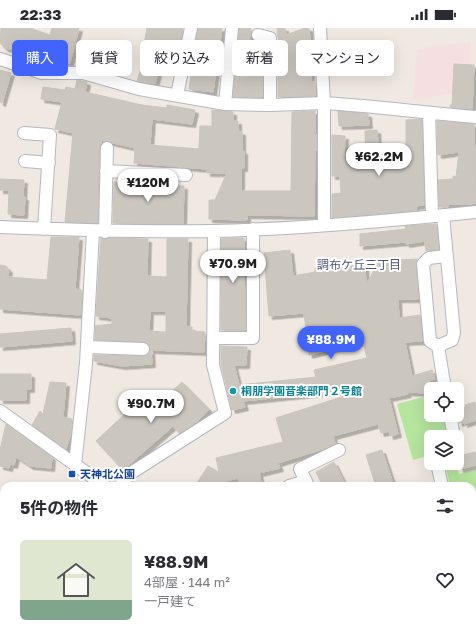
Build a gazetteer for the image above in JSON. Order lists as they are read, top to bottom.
{
  "districts": ["調布ケ丘三丁目"],
  "places": {
    "other": ["桐朋学園音楽部門２号館"],
    "transit": ["天神北公園"]
  },
  "page": {
    "status": "22:33",
    "chip": [
      "購入",
      "賃貸",
      "絞り込み",
      "新着",
      "マンション"
    ],
    "price": [
      "¥62.2M",
      "¥120M",
      "¥70.9M",
      "¥88.9M",
      "¥90.7M"
    ],
    "heading": "5件の物件",
    "list": [
      {
        "name": "¥88.9M",
        "note": "4部屋 · 144 m² · 一戸建て"
      }
    ]
  }
}
